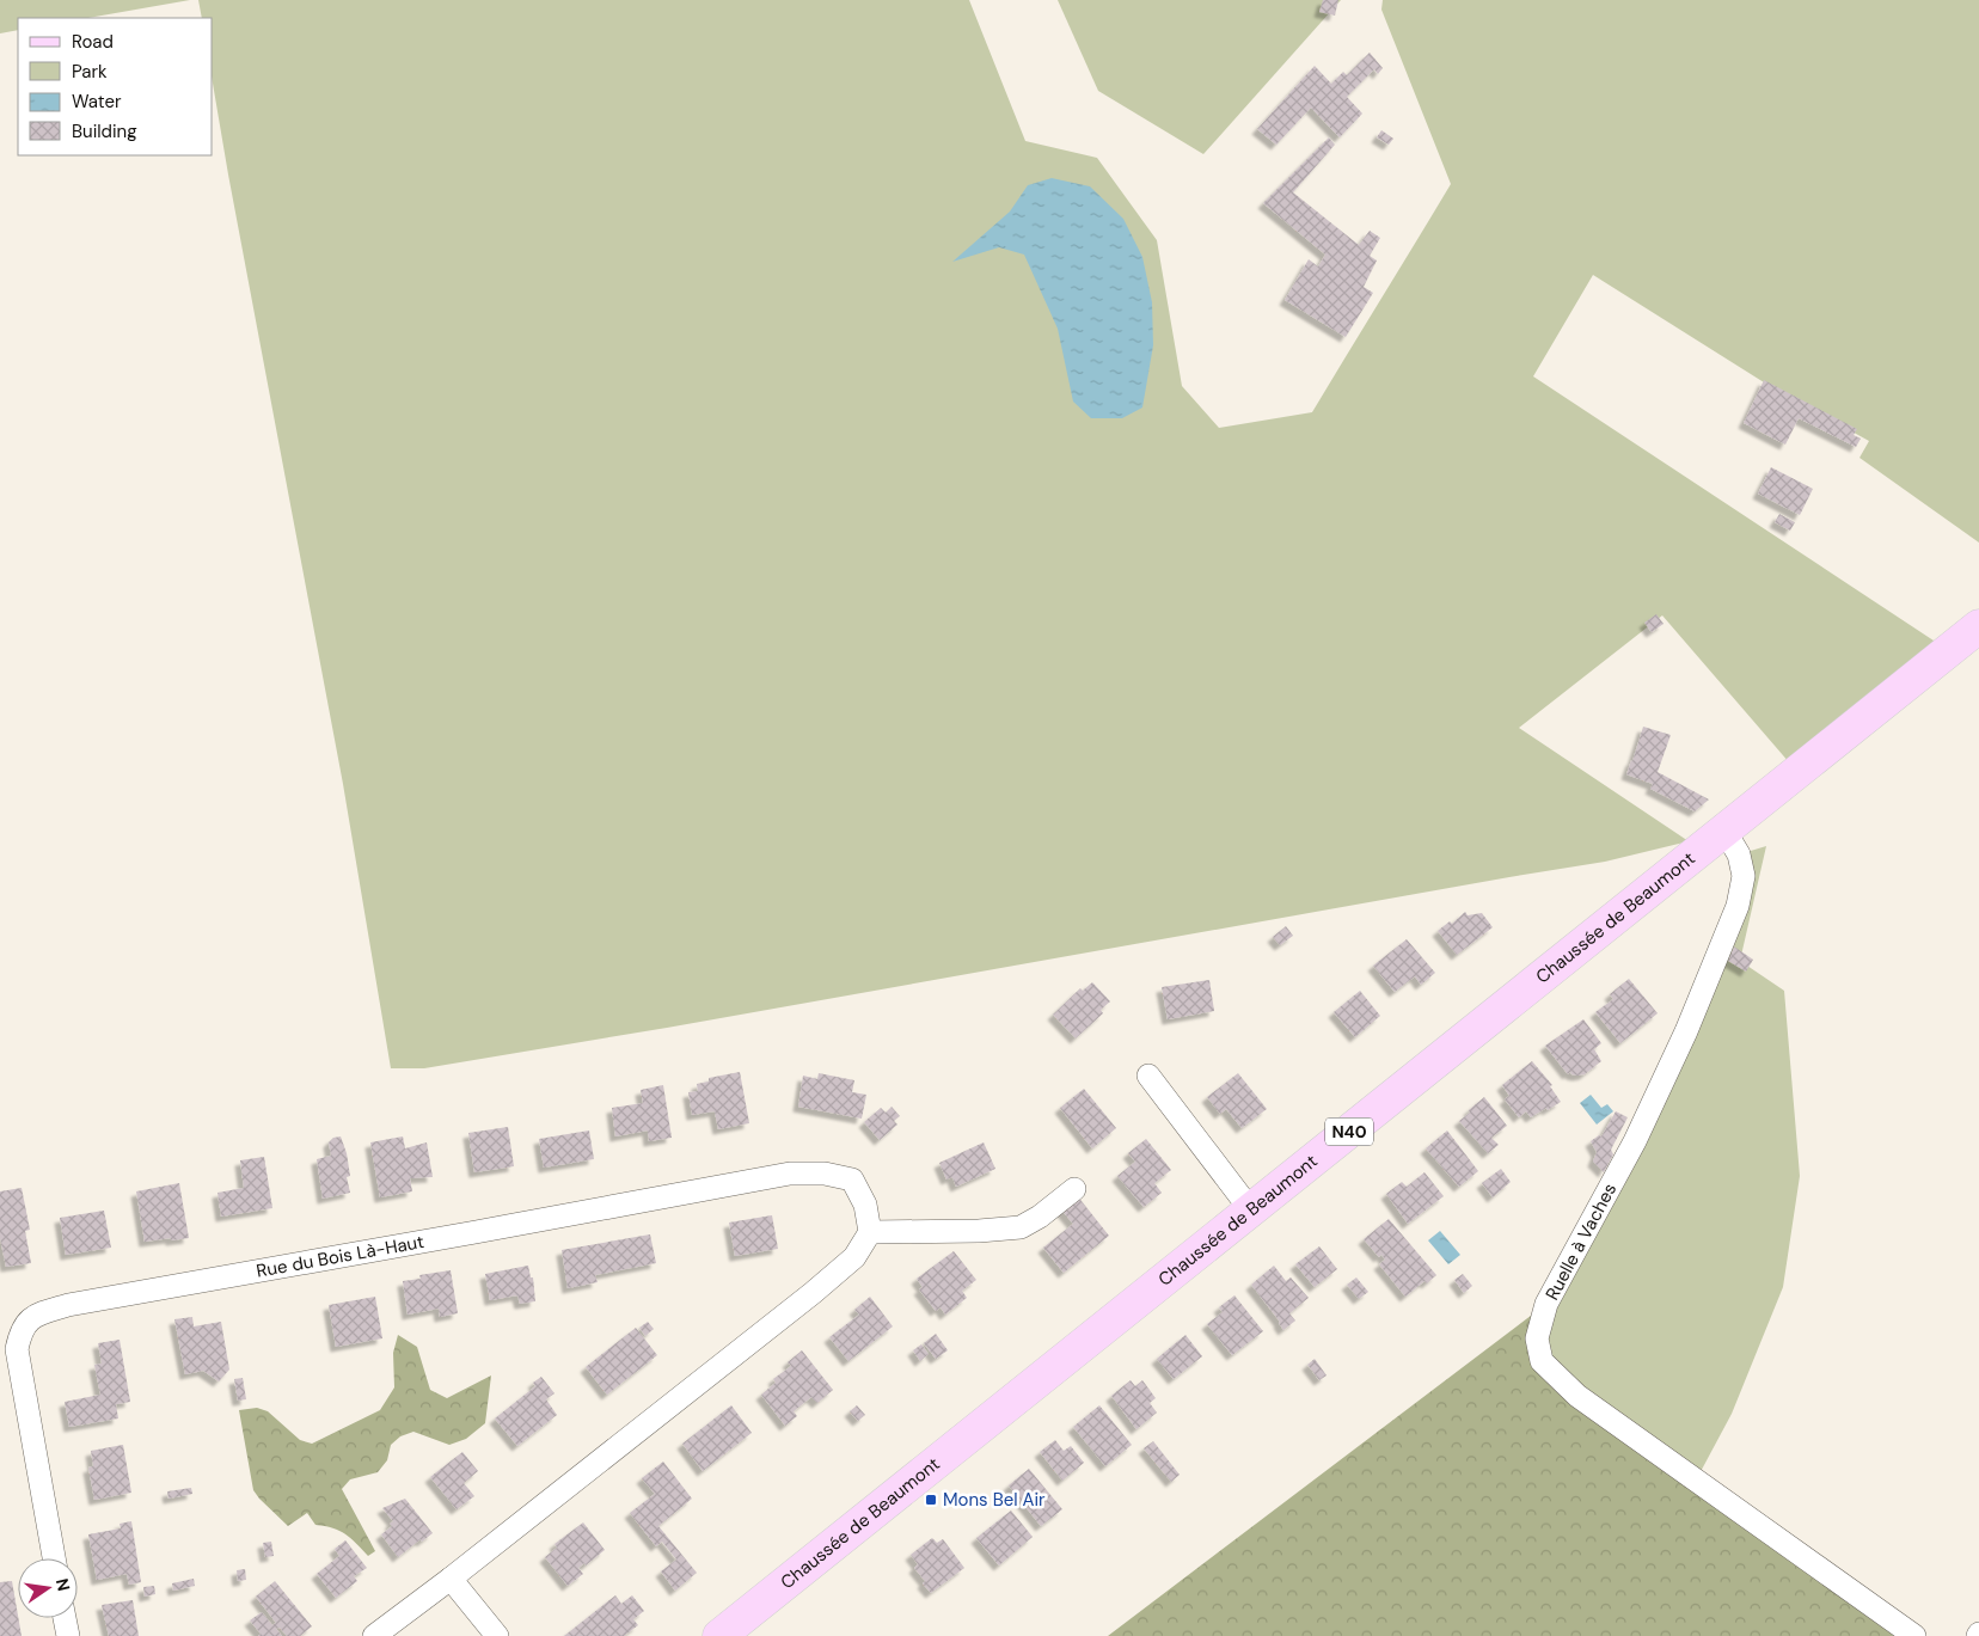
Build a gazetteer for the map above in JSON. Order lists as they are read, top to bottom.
{
  "streets": {
    "main road": ["Chaussée de Beaumont", "N40"],
    "street": ["Ruelle à Vaches", "Rue du Bois Là-Haut"]
  },
  "crossings": [
    ["Chaussée de Beaumont", "Ruelle à Vaches"]
  ],
  "places": {
    "transit": ["Mons Bel Air"]
  },
  "legend": [
    "Road",
    "Park",
    "Water",
    "Building"
  ],
  "north": "right"
}
